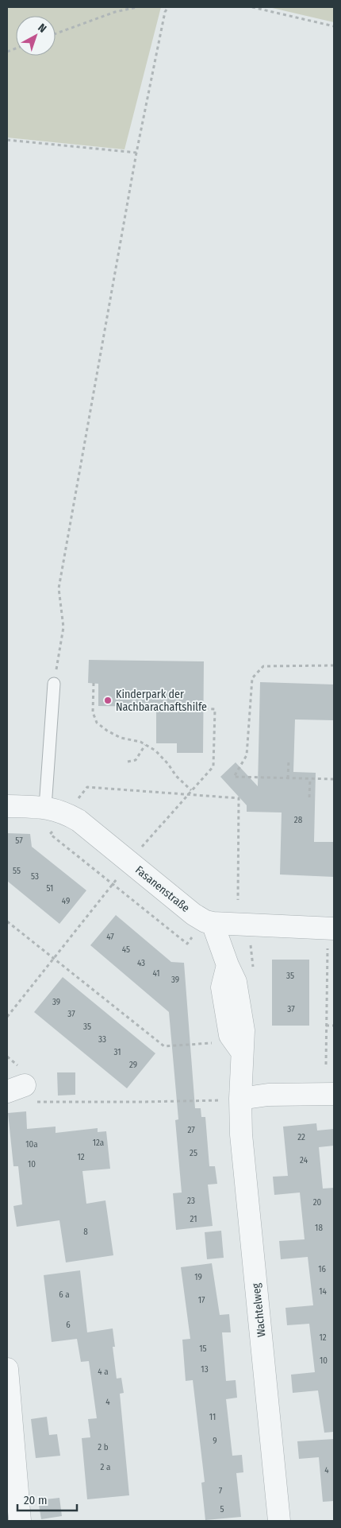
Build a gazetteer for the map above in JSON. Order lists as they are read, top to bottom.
{
  "streets": {
    "street": ["Fasanenstraße", "Wachtelweg"]
  },
  "crossings": [
    ["Fasanenstraße", "Wachtelweg"]
  ],
  "places": ["Kinderpark der Nachbarachaftshilfe"],
  "house_numbers": [
    "28",
    "57",
    "55",
    "53",
    "51",
    "49",
    "47",
    "45",
    "43",
    "41",
    "35",
    "39",
    "39",
    "37",
    "37",
    "35",
    "33",
    "31",
    "29",
    "27",
    "22",
    "12a",
    "10a",
    "25",
    "12",
    "24",
    "10",
    "23",
    "20",
    "21",
    "18",
    "8",
    "16",
    "19",
    "14",
    "6 a",
    "17",
    "6",
    "12",
    "15",
    "10",
    "13",
    "4 a",
    "4",
    "11",
    "9",
    "2 b",
    "2 a",
    "4",
    "7",
    "5"
  ],
  "scale_bar": "20 m",
  "north": "top right"
}
